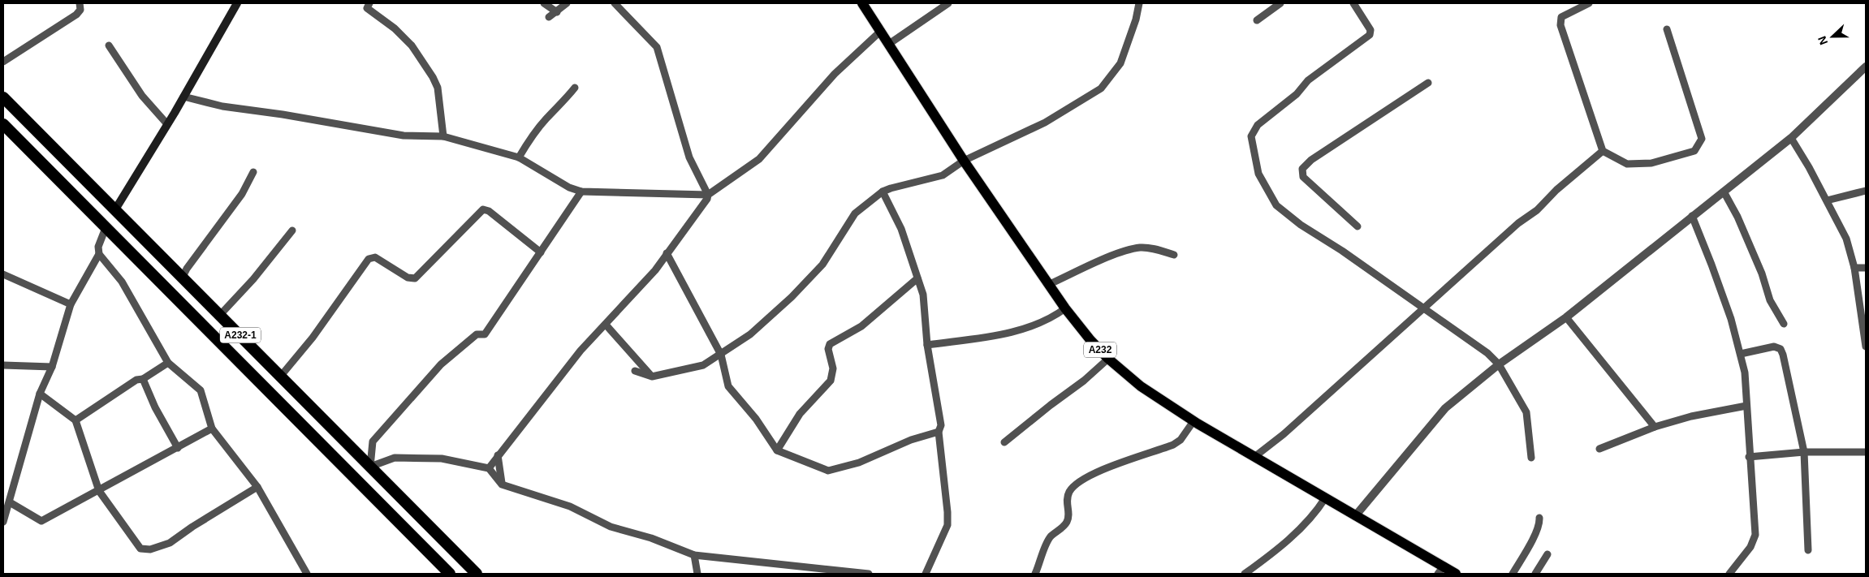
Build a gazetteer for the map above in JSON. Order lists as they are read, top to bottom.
{
  "streets": {
    "highway": ["A232-1"],
    "main road": ["A232"]
  },
  "north": "left"
}
